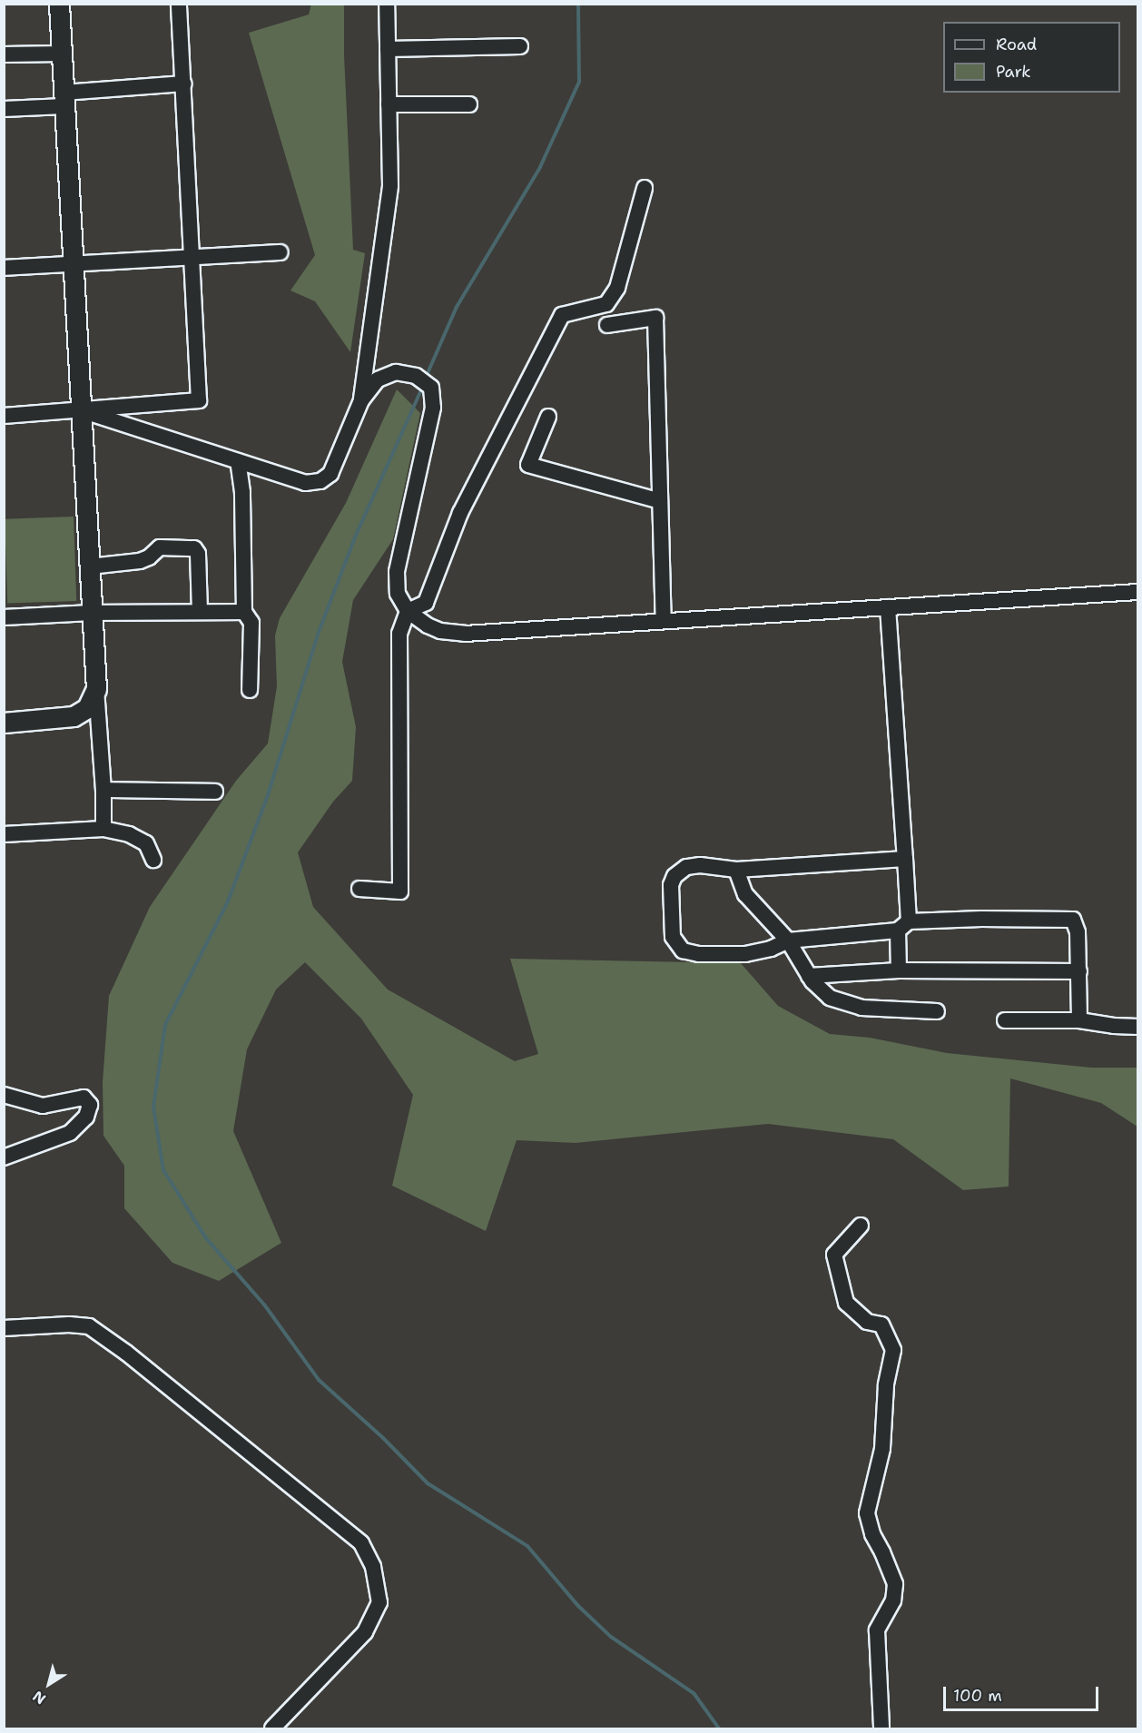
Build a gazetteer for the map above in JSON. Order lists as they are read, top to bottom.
{
  "legend": ["Road", "Park"],
  "scale_bar": "100 m",
  "north": "bottom left"
}
